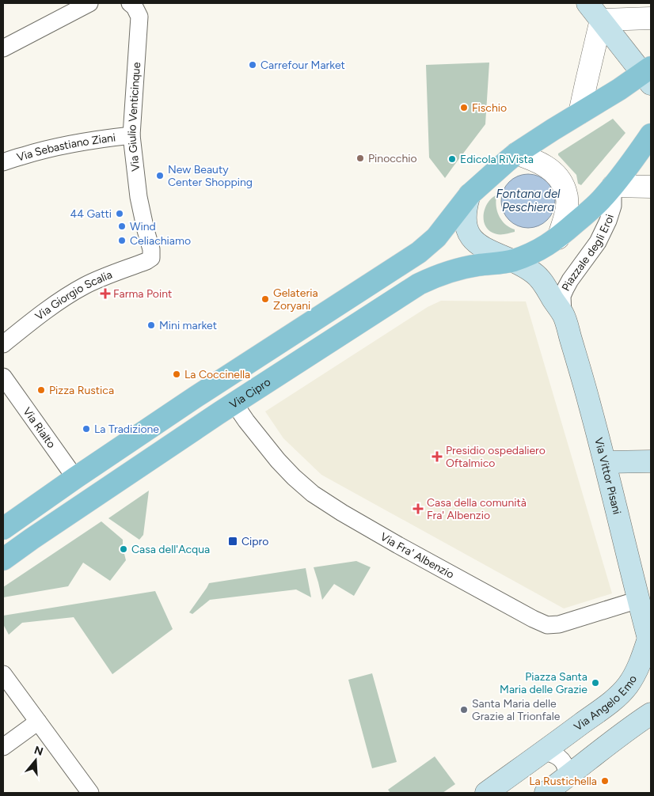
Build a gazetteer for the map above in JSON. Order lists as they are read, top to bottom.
{
  "streets": {
    "main road": [
      "Piazzale degli Eroi",
      "Via Cipro",
      "Via Vittor Pisani",
      "Via Angelo Emo"
    ],
    "street": [
      "Via Giulio Venticinque",
      "Via Sebastiano Ziani",
      "Via Giorgio Scalia",
      "Via Rialto",
      "Via Fra' Albenzio"
    ]
  },
  "crossings": [
    ["Via Giulio Venticinque", "Via Sebastiano Ziani"],
    ["Via Giulio Venticinque", "Via Giorgio Scalia"],
    ["Piazzale degli Eroi", "Via Cipro"],
    ["Piazzale degli Eroi", "Via Vittor Pisani"],
    ["Via Cipro", "Via Fra' Albenzio"],
    ["Via Vittor Pisani", "Via Fra' Albenzio"],
    ["Via Vittor Pisani", "Via Angelo Emo"]
  ],
  "water": ["Fontana del Peschiera"],
  "places": {
    "other": [
      "Carrefour Market",
      "Fischio",
      "Pinocchio",
      "Edicola RiVista",
      "New Beauty Center Shopping",
      "44 Gatti",
      "Wind",
      "Celiachiamo",
      "Gelateria Zoryani",
      "Mini market",
      "La Coccinella",
      "Pizza Rustica",
      "La Tradizione",
      "Casa dell'Acqua",
      "Piazza Santa Maria delle Grazie",
      "Santa Maria delle Grazie al Trionfale",
      "La Rustichella"
    ],
    "health": ["Farma Point", "Presidio ospedaliero Oftalmico", "Casa della comunità Fra' Albenzio"],
    "transit": ["Cipro"]
  },
  "north": "top"
}
